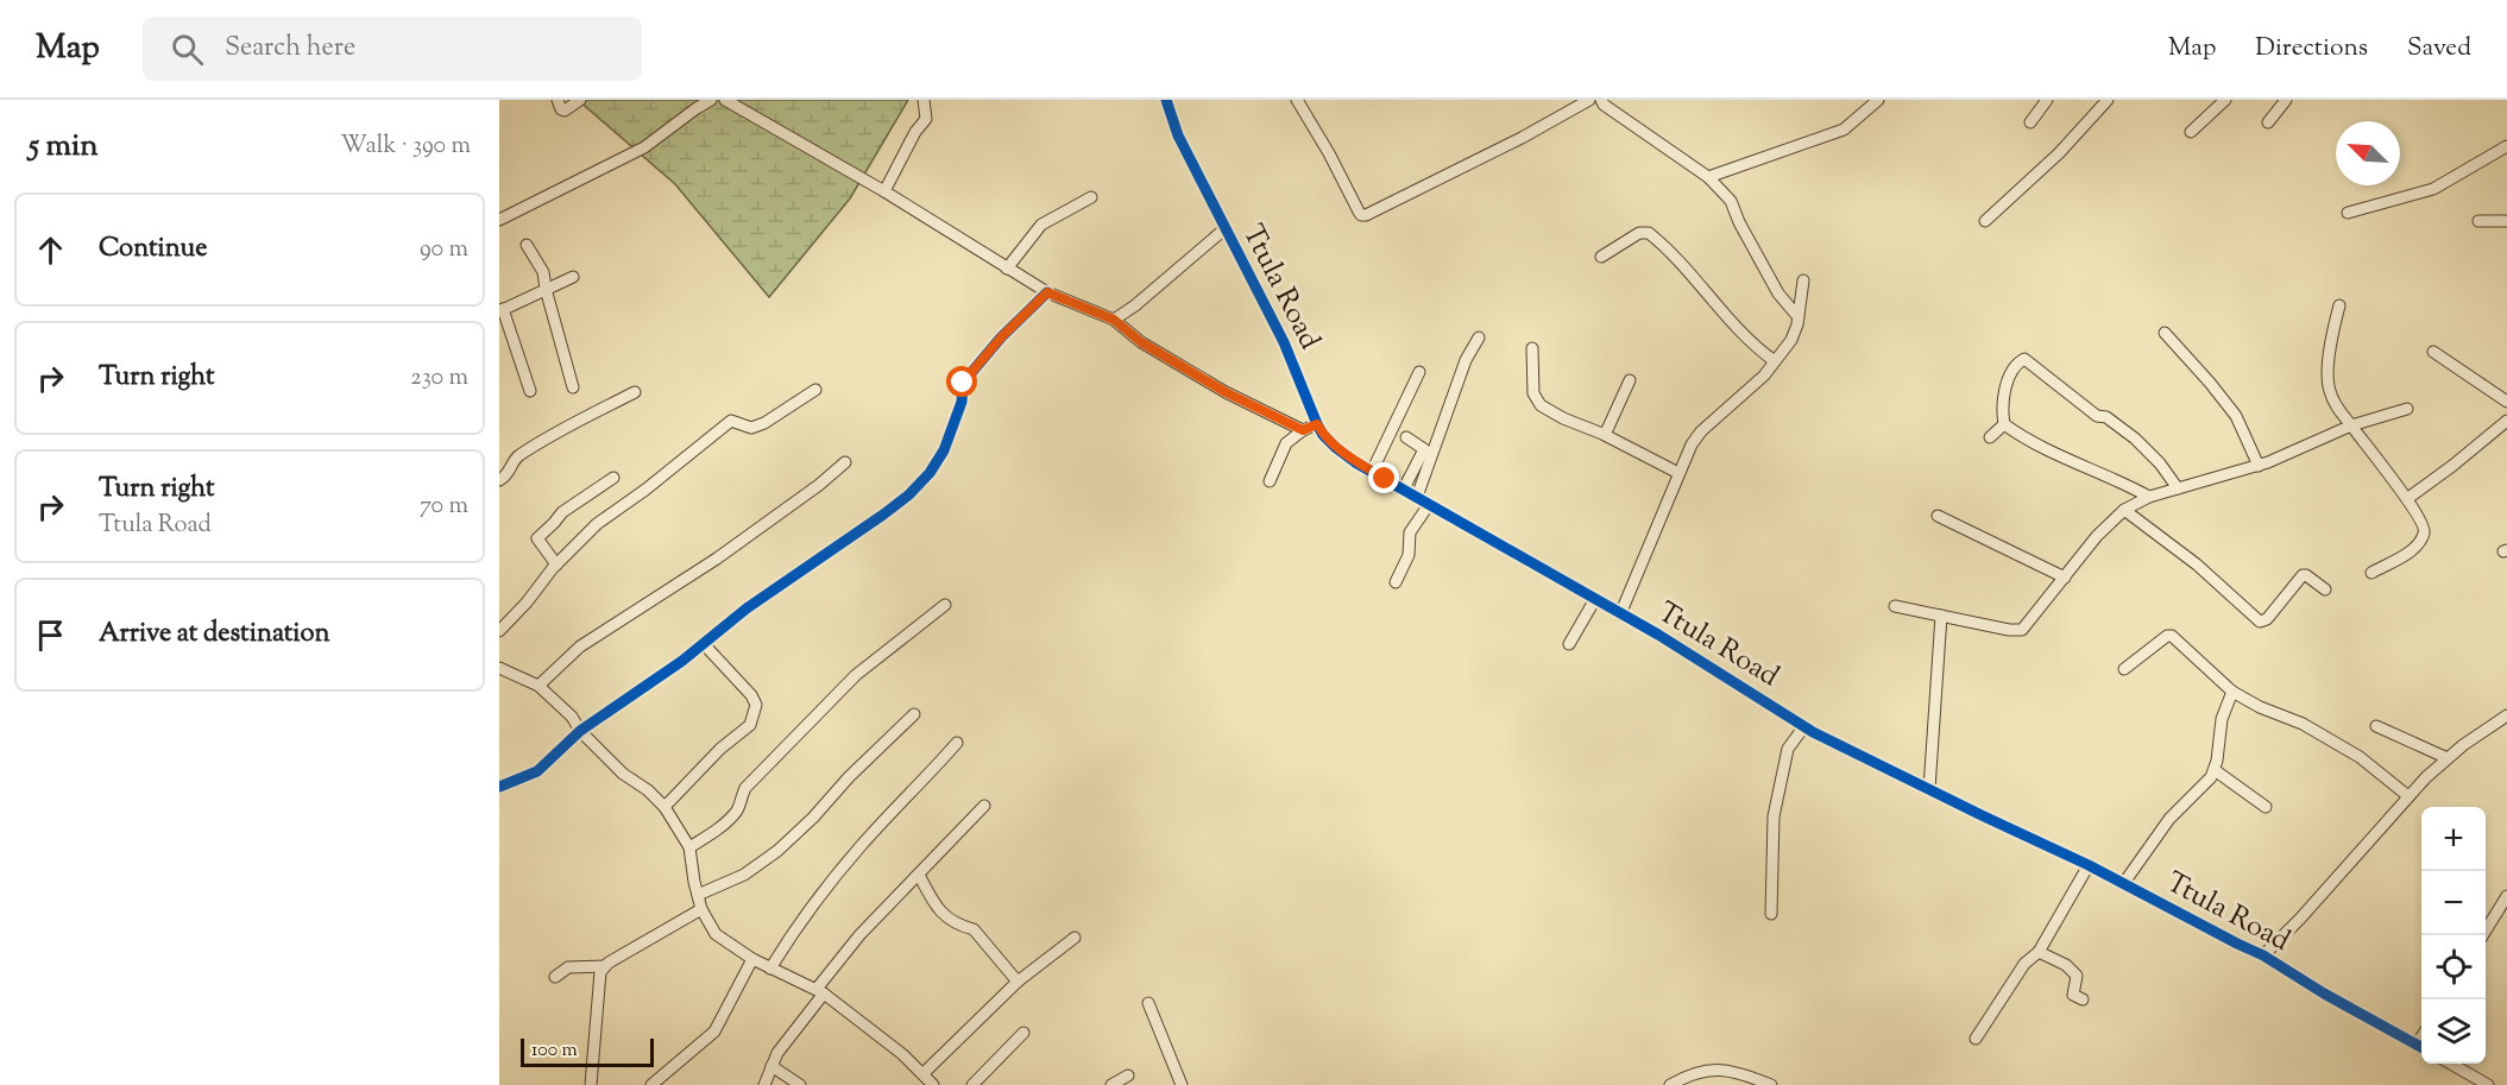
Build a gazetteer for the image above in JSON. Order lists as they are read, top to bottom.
{
  "streets": {
    "street": ["Ttula Road"]
  },
  "scale_bar": "100 m",
  "north": "top left",
  "page": {
    "header": "Map",
    "search": "Search here",
    "nav": ["Map", "Directions", "Saved"],
    "heading": ["5 min", "Walk · 390 m"],
    "list": [
      ["Continue", "90 m"],
      ["Turn right", "230 m"],
      ["Turn right", "Ttula Road", "70 m"],
      "Arrive at destination"
    ],
    "map_buttons": ["+", "−"],
    "scale": "100 m"
  }
}
